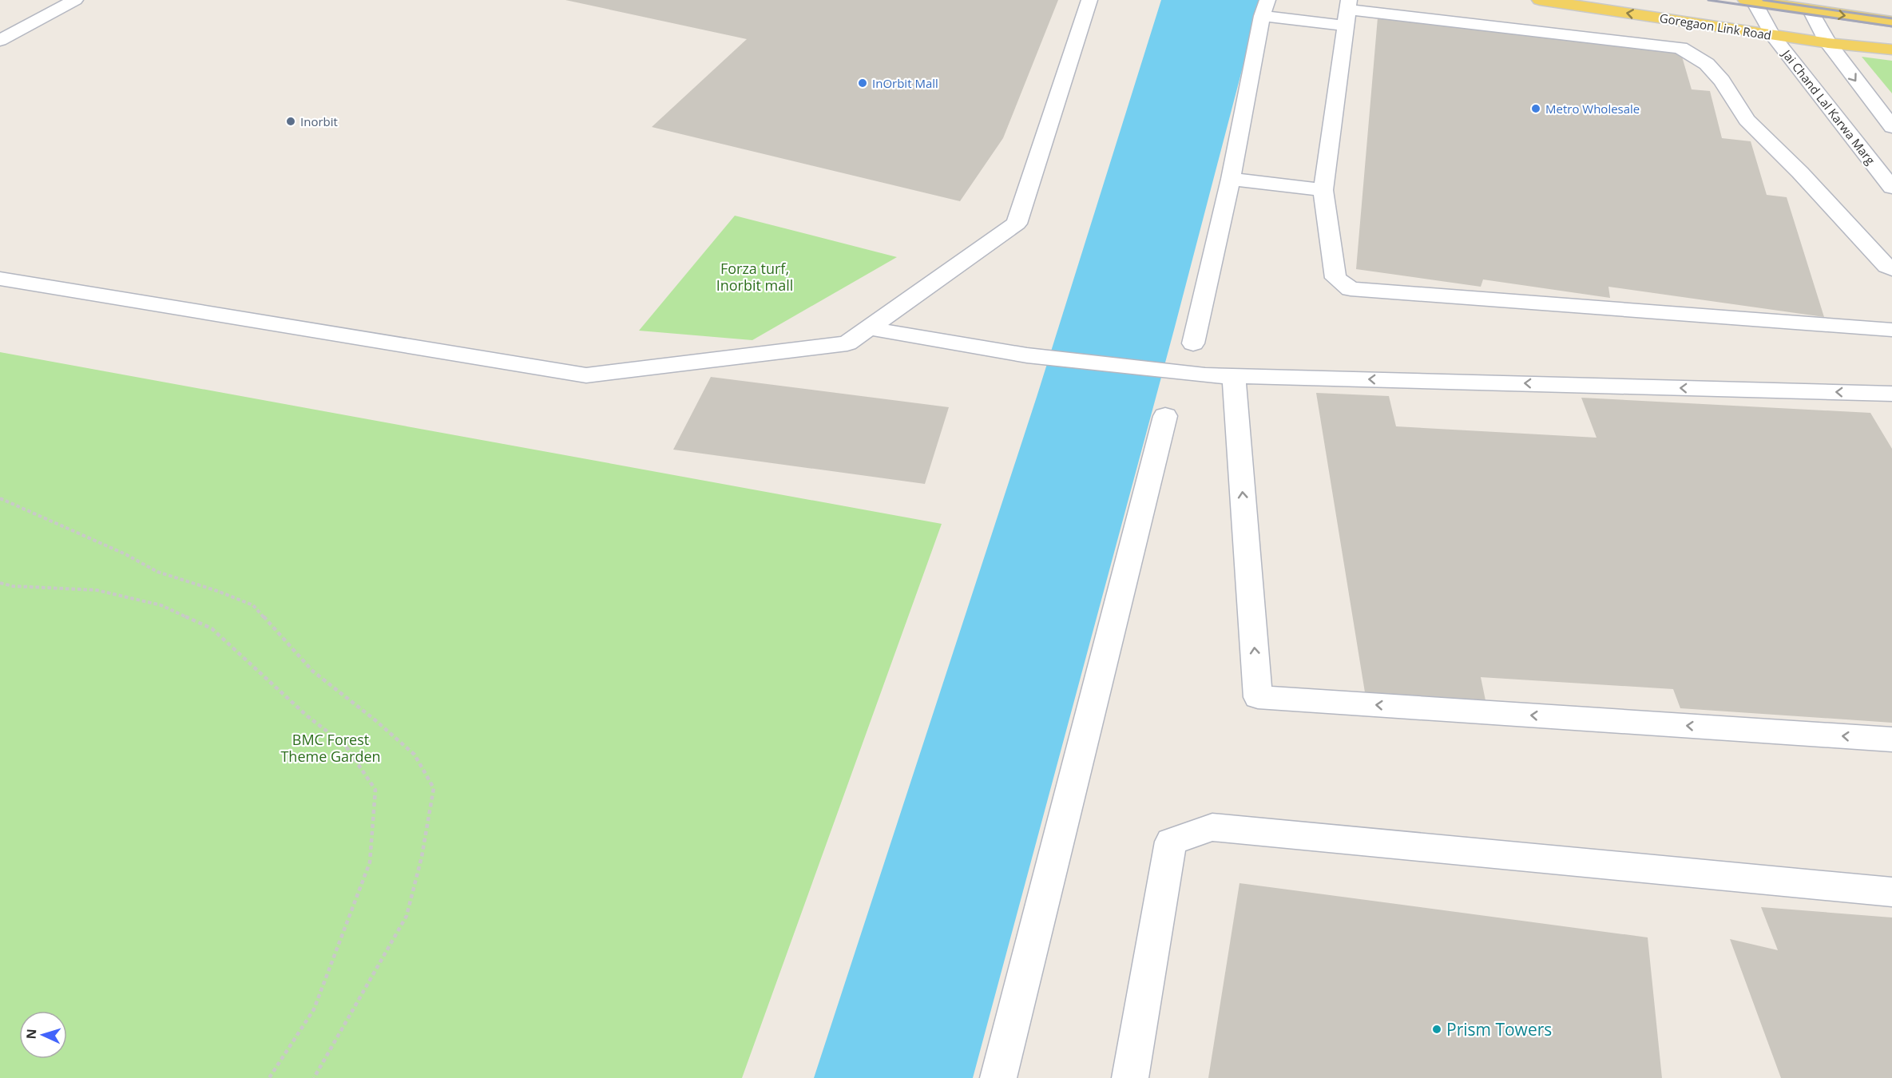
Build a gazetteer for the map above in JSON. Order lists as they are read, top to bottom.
{
  "streets": {
    "main road": ["Goregaon Link Road"],
    "street": ["Jai Chand Lal Karwa Marg"]
  },
  "crossings": [
    ["Goregaon Link Road", "Jai Chand Lal Karwa Marg"]
  ],
  "one_way": ["Goregaon Link Road"],
  "parks": ["Forza turf, Inorbit mall", "BMC Forest Theme Garden"],
  "places": [
    "InOrbit Mall",
    "Metro Wholesale",
    "Inorbit",
    "Prism Towers"
  ],
  "north": "left"
}
